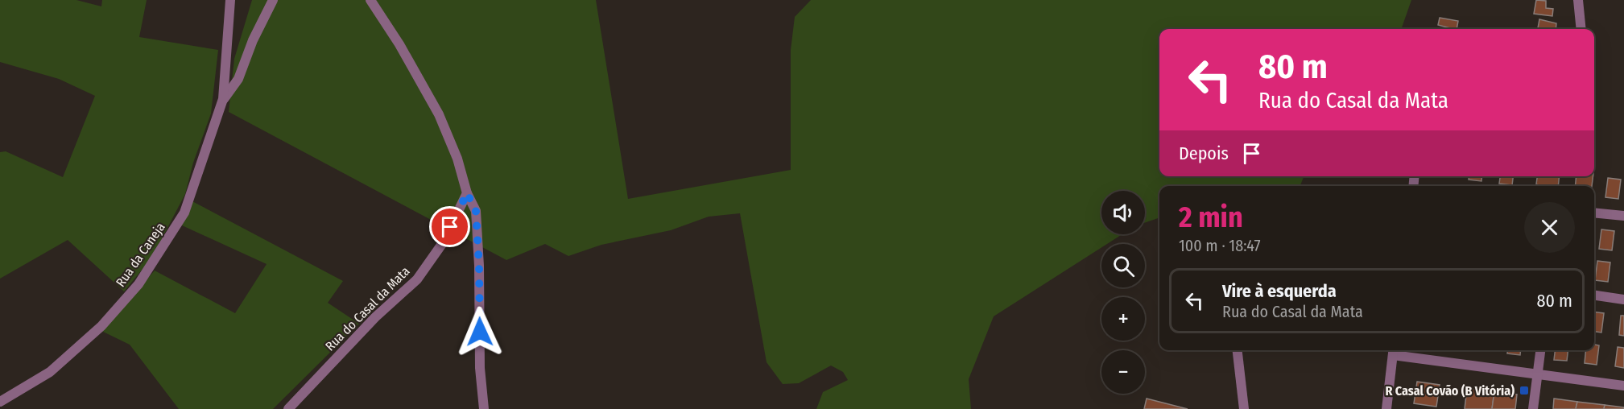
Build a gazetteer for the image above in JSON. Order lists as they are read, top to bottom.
{
  "streets": {
    "street": ["Rua da Caneja", "Rua do Casal da Mata"]
  },
  "places": {
    "transit": ["R Casal Covão (B Vitória)"]
  },
  "page": {
    "turn": ["80 m", "Rua do Casal da Mata"],
    "then": "Depois",
    "heading": ["2 min", "100 m · 18:47"],
    "map_buttons": ["+", "−"],
    "list": [
      {
        "name": "Vire à esquerda",
        "note": "Rua do Casal da Mata",
        "value": "80 m"
      }
    ]
  }
}
